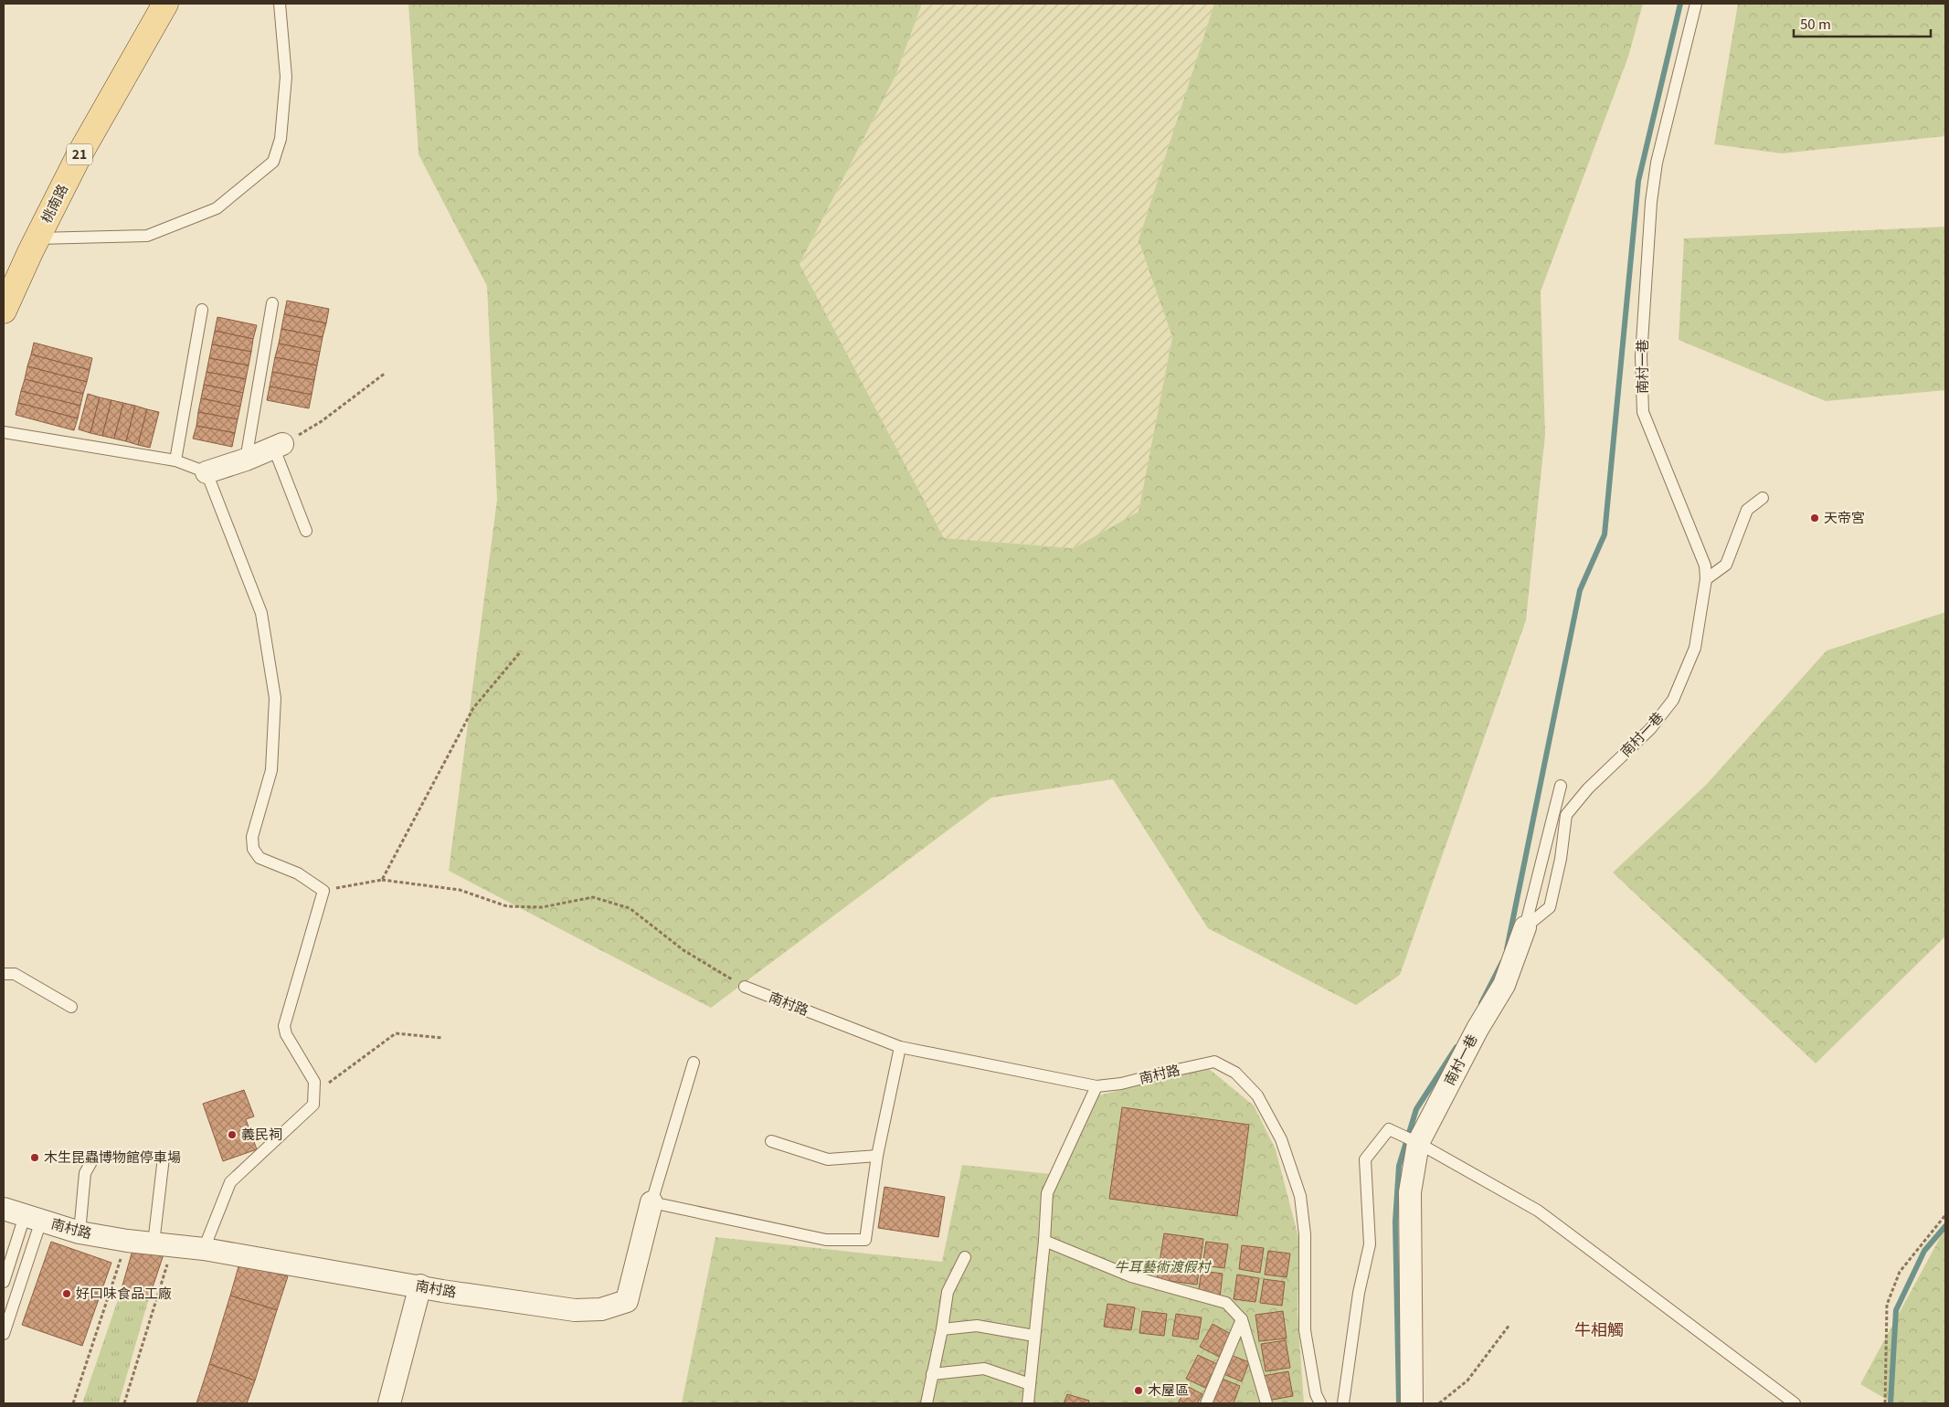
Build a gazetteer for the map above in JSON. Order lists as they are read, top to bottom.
{
  "streets": {
    "main road": ["21", "桃南路"],
    "street": ["南村一巷", "南村路"]
  },
  "districts": ["牛相觸"],
  "parks": ["牛耳藝術渡假村"],
  "places": [
    "天帝宮",
    "義民祠",
    "木生昆蟲博物館停車場",
    "好口味食品工廠",
    "木屋區"
  ],
  "scale_bar": "50 m"
}
